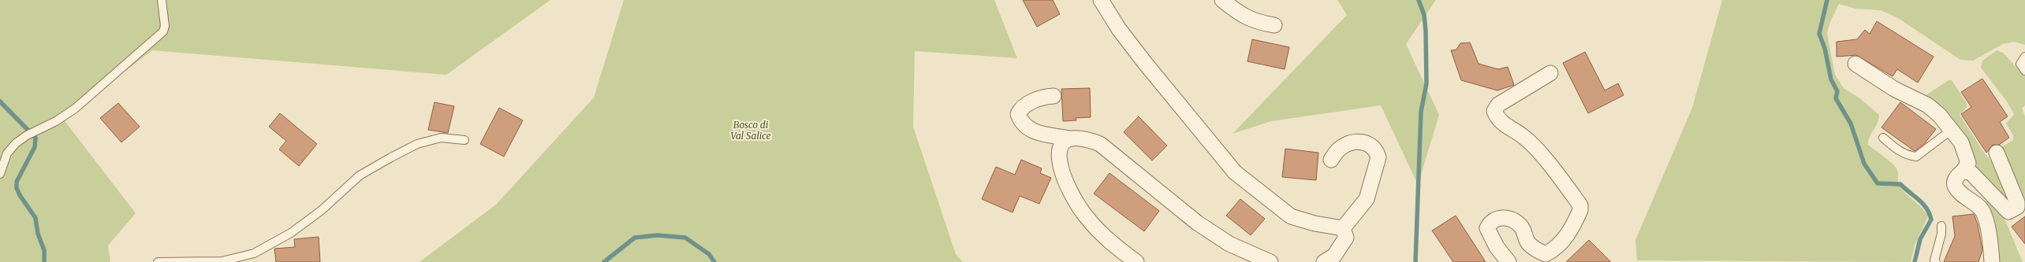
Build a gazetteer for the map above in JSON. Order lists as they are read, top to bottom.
{
  "parks": ["Bosco di Val Salice"]
}
